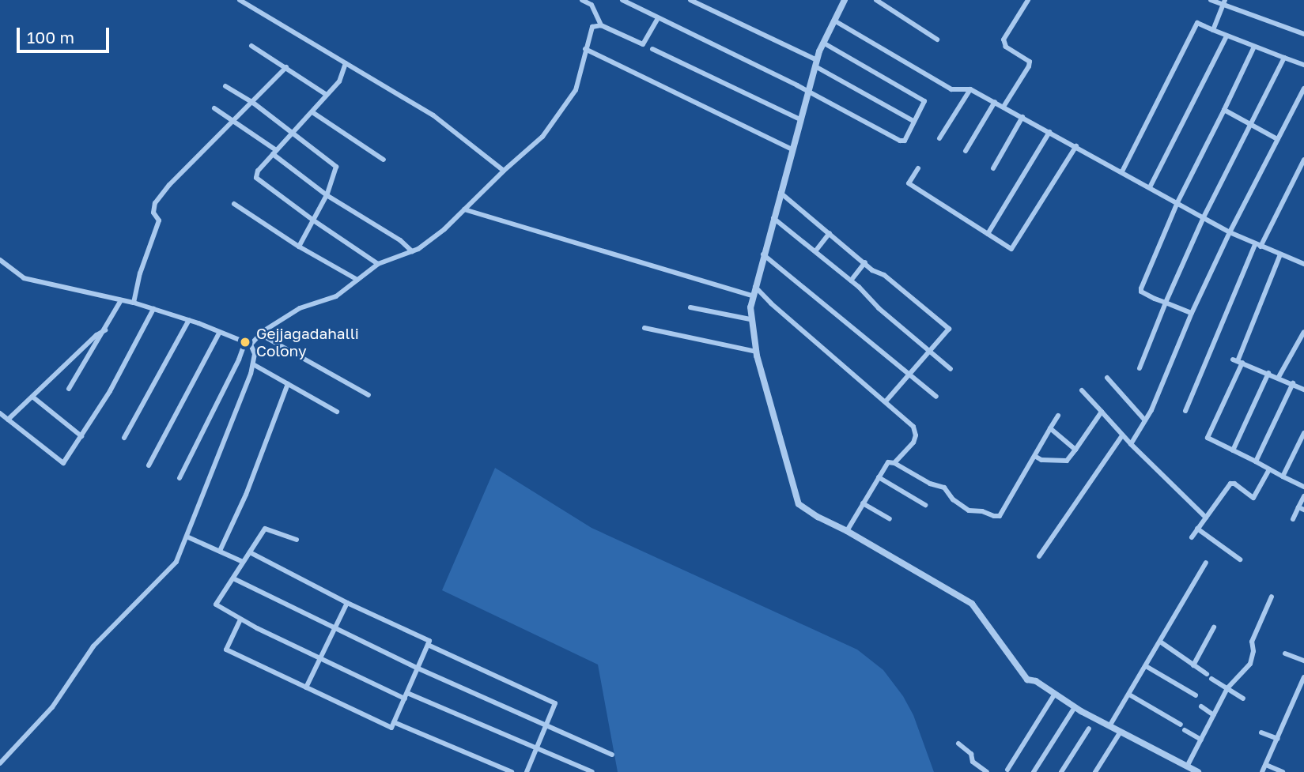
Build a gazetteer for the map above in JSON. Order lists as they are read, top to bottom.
{
  "places": ["Gejjagadahalli Colony"],
  "scale_bar": "100 m"
}
